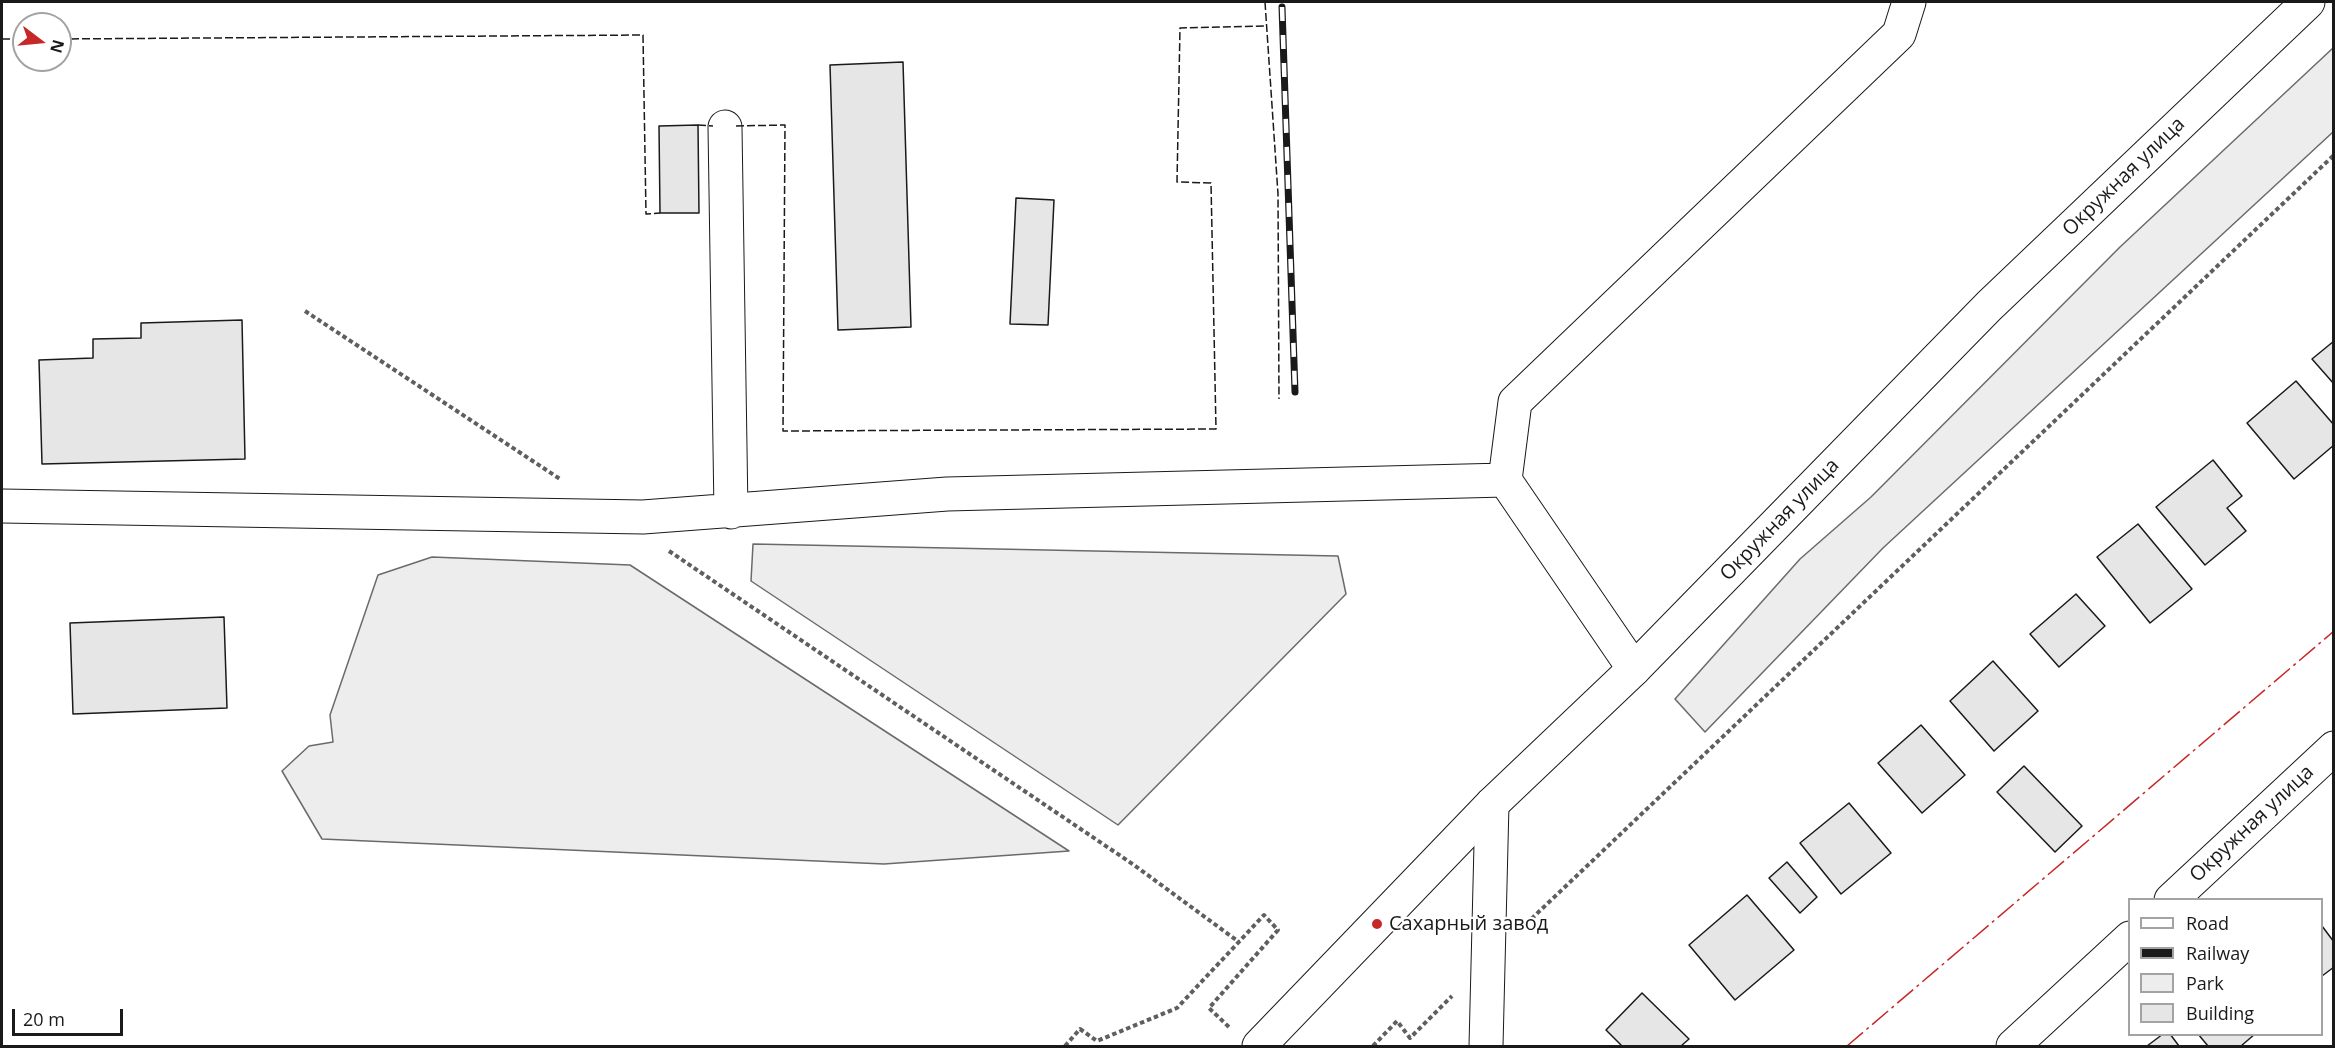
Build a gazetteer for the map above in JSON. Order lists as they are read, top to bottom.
{
  "streets": {
    "main road": ["Окружная улица"]
  },
  "places": ["Сахарный завод"],
  "legend": [
    "Road",
    "Railway",
    "Park",
    "Building"
  ],
  "scale_bar": "20 m",
  "north": "right"
}
